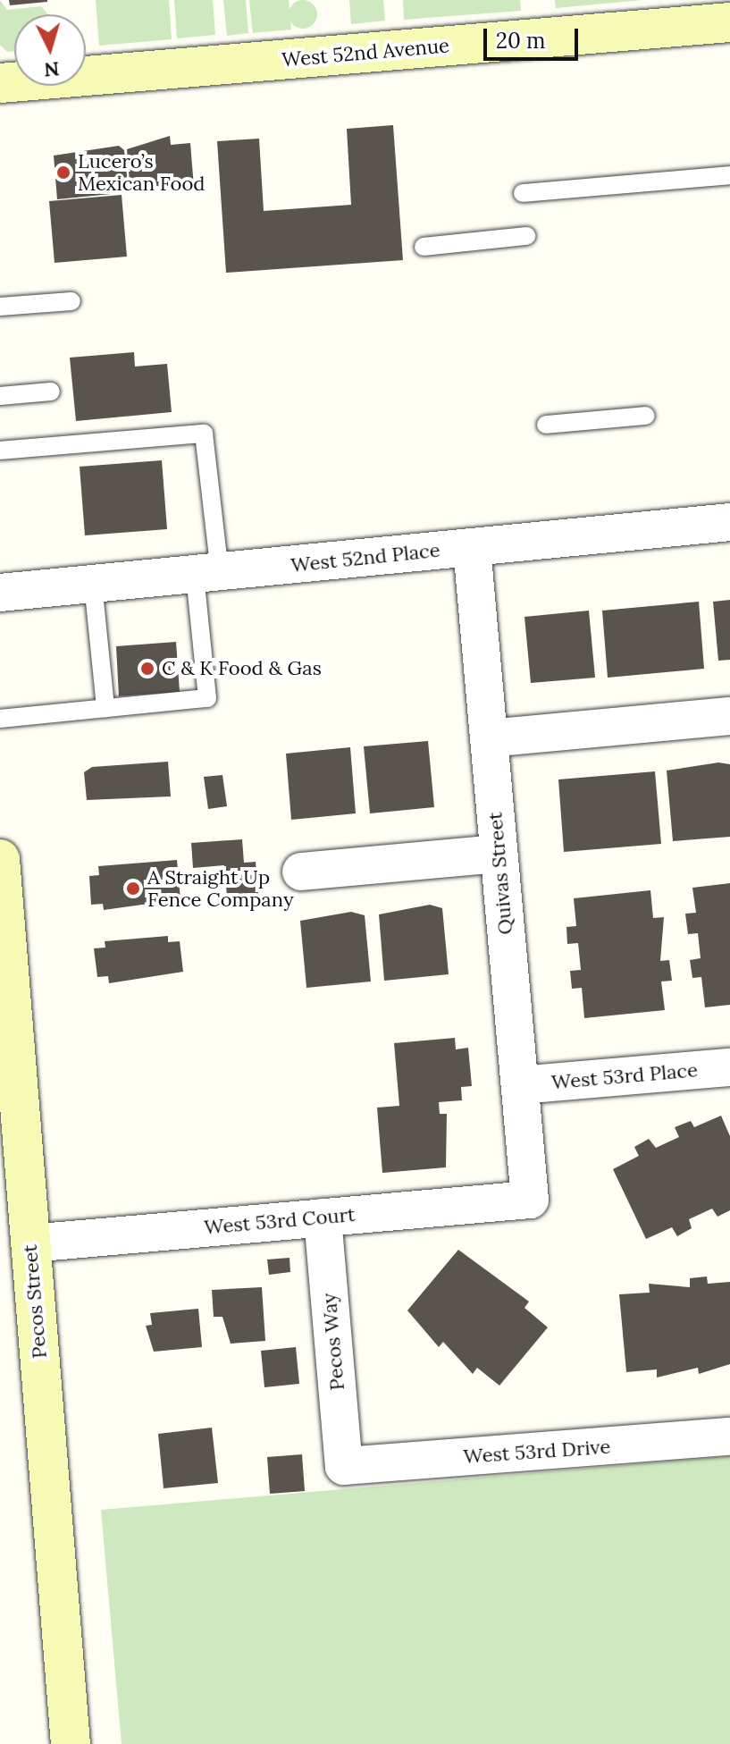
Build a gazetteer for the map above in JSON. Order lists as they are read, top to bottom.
{
  "streets": {
    "main road": ["West 52nd Avenue", "Pecos Street"],
    "street": [
      "West 52nd Place",
      "Quivas Street",
      "West 53rd Place",
      "West 53rd Court",
      "Pecos Way",
      "West 53rd Drive"
    ]
  },
  "crossings": [
    ["West 52nd Place", "Quivas Street"],
    ["Quivas Street", "West 53rd Place"],
    ["Quivas Street", "West 53rd Court"],
    ["West 53rd Court", "Pecos Street"],
    ["West 53rd Court", "Pecos Way"],
    ["Pecos Way", "West 53rd Drive"]
  ],
  "places": ["Lucero’s Mexican Food", "C & K Food & Gas", "A Straight Up Fence Company"],
  "scale_bar": "20 m",
  "north": "bottom"
}
